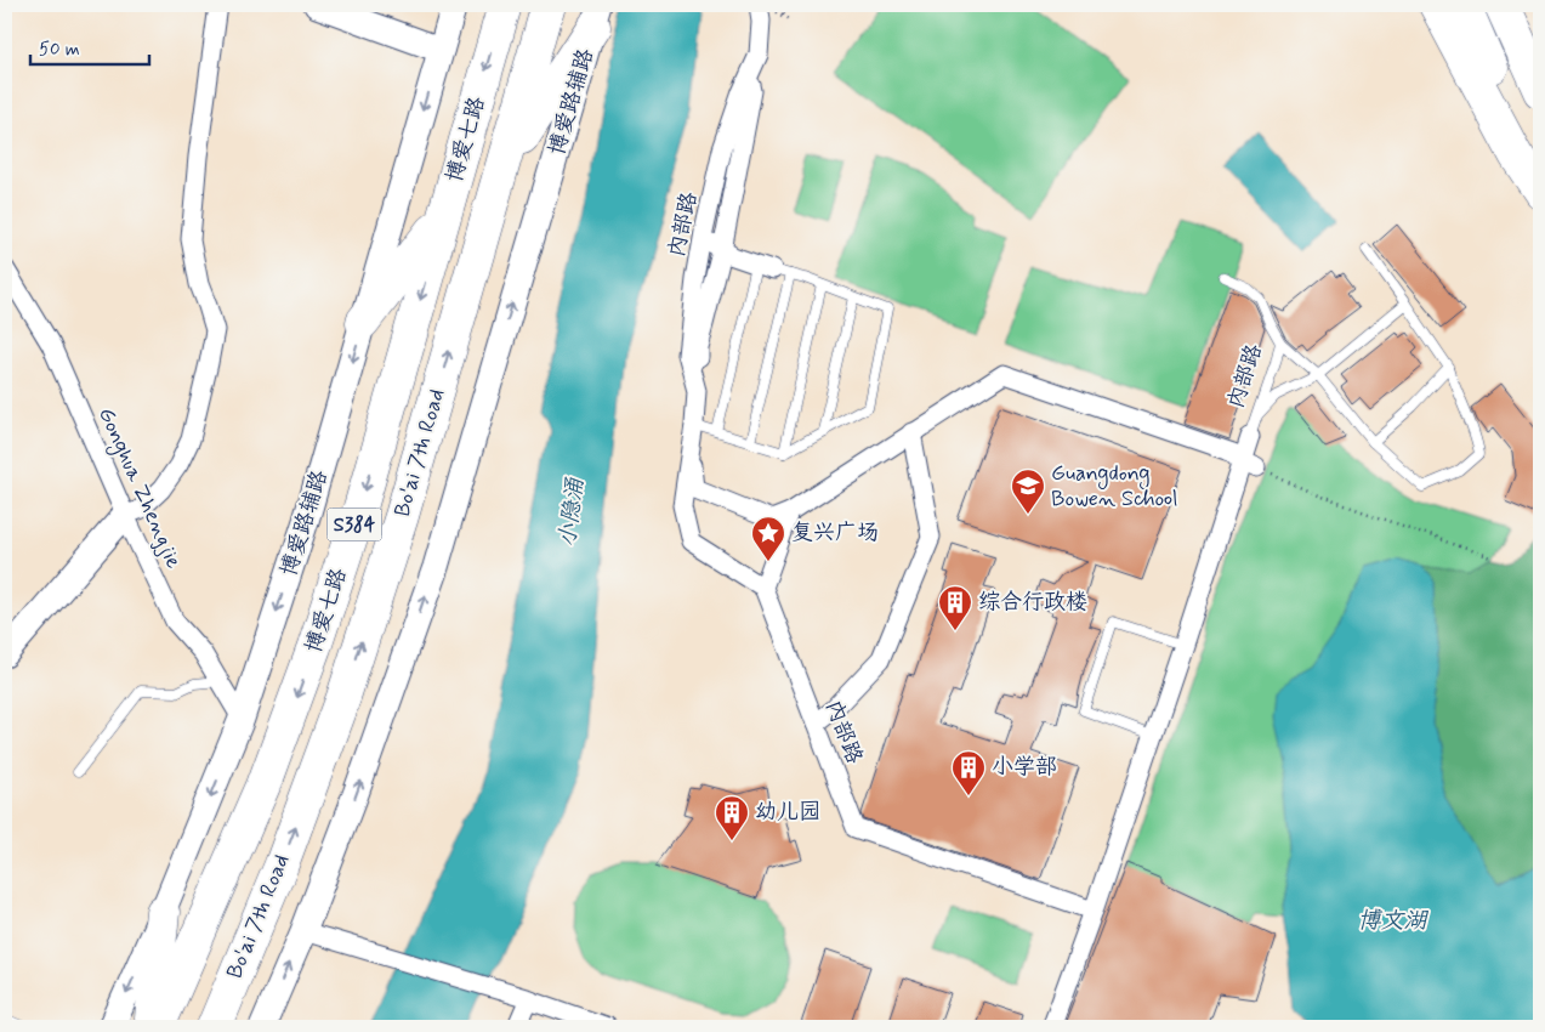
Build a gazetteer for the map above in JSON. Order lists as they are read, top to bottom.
{
  "streets": {
    "highway": ["博爱七路", "Bo'ai 7th Road", "S384"],
    "street": ["博爱路辅路", "内部路", "Gonghua Zhengjie"]
  },
  "crossings": [
    ["博爱路辅路", "Gonghua Zhengjie"]
  ],
  "one_way": ["Bo'ai 7th Road"],
  "water": ["小隐涌", "博文湖"],
  "places": {
    "school or university": ["Guangdong Bowen School"],
    "place": ["复兴广场"],
    "building": ["综合行政楼", "小学部", "幼儿园"]
  },
  "scale_bar": "50 m"
}
